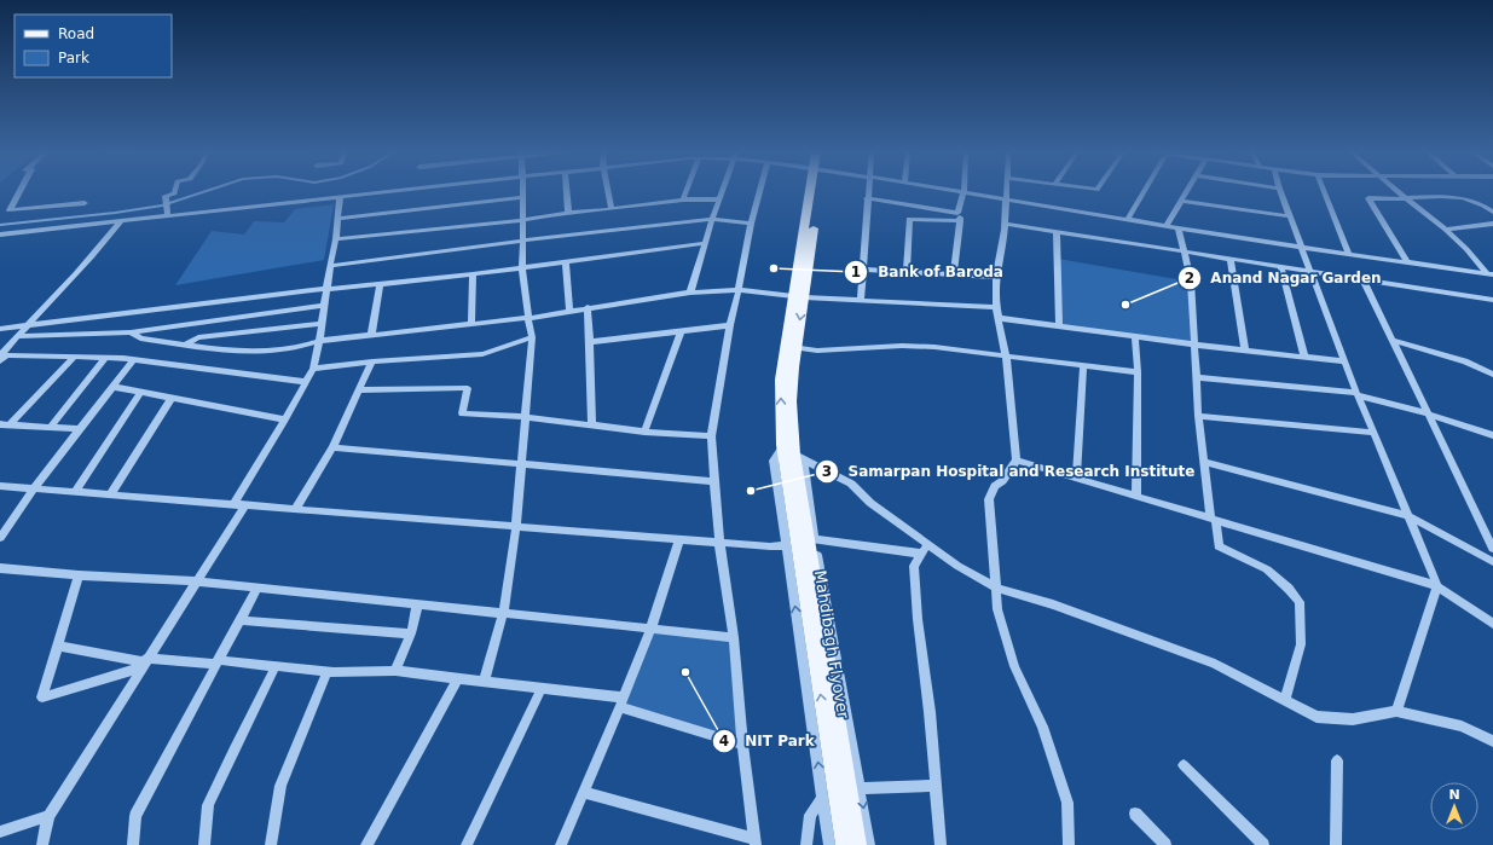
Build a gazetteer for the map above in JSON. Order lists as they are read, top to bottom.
{
  "streets": {
    "main road": ["Mahdibagh Flyover"]
  },
  "places": [
    "Bank of Baroda",
    "Anand Nagar Garden",
    "Samarpan Hospital and Research Institute",
    "NIT Park"
  ],
  "legend": ["Road", "Park"],
  "north": "top"
}
